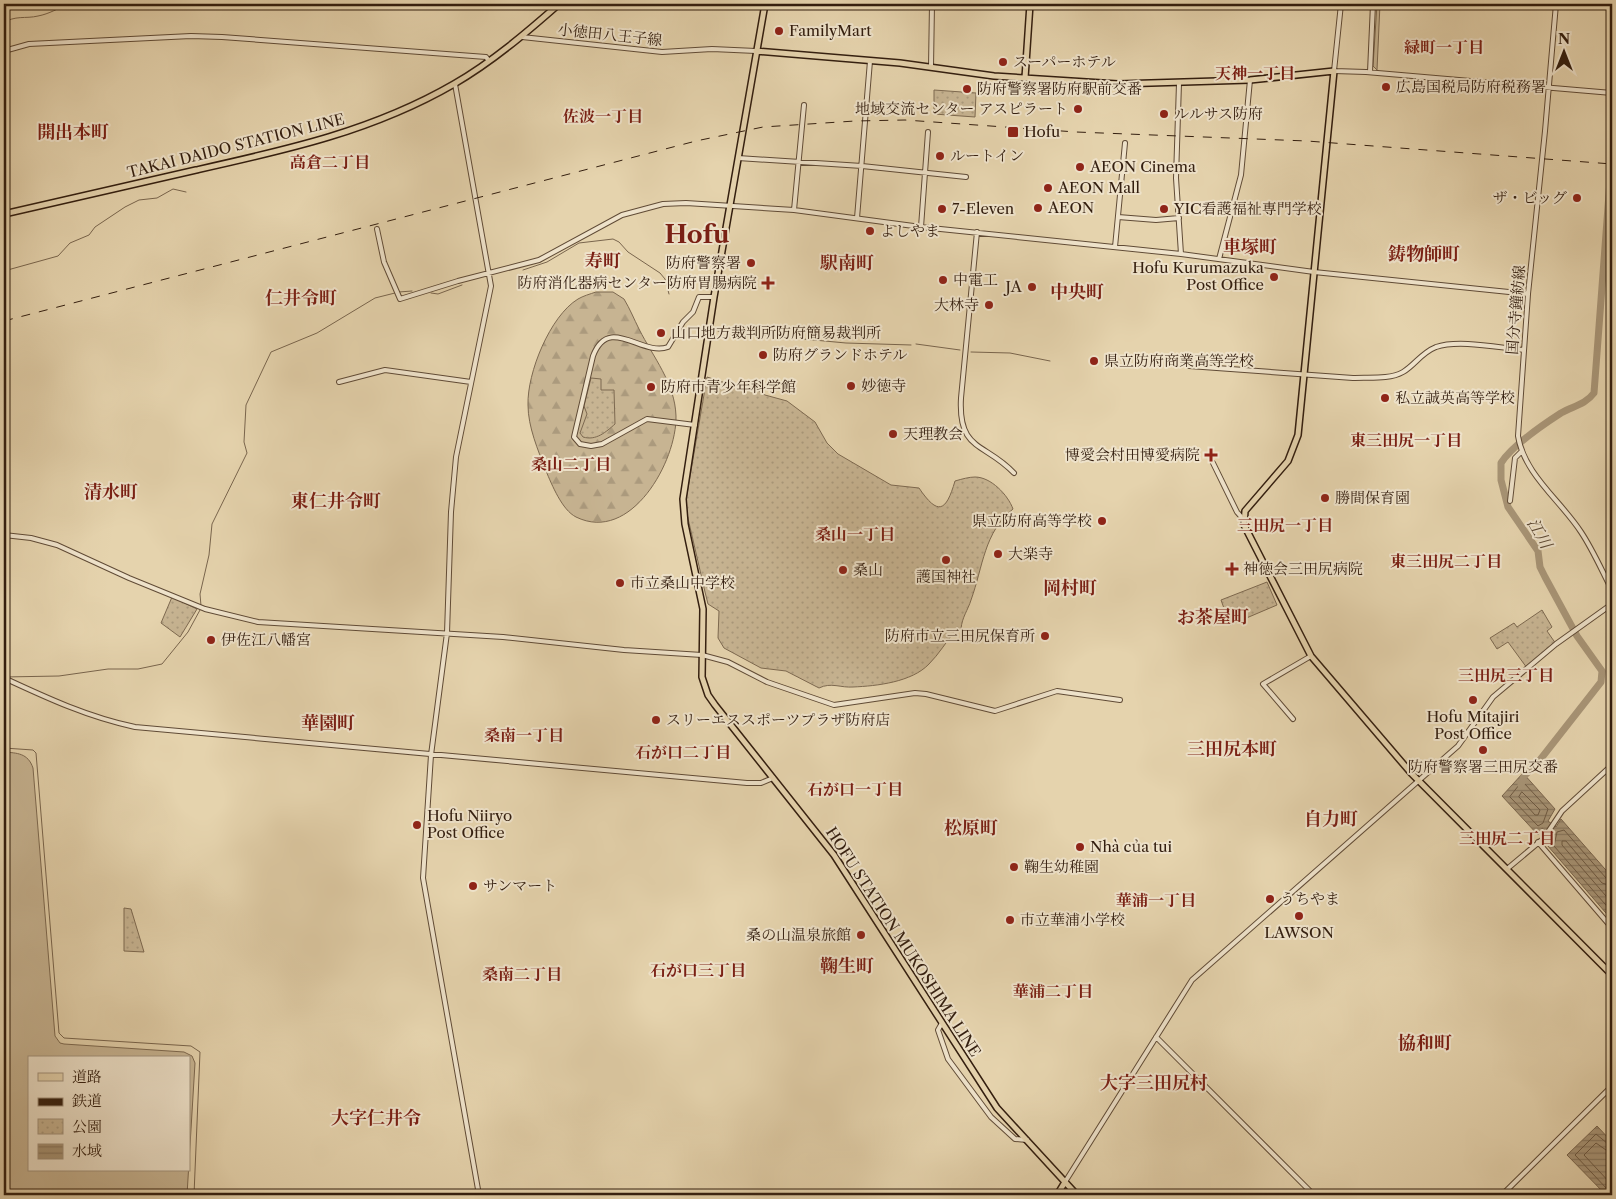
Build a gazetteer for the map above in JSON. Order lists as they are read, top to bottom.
{
  "streets": {
    "main road": ["TAKAI DAIDO STATION LINE", "HOFU STATION MUKOSHIMA LINE"],
    "street": ["小徳田八王子線", "国分寺鐘紡線"]
  },
  "crossings": [
    ["小徳田八王子線", "TAKAI DAIDO STATION LINE"],
    ["小徳田八王子線", "HOFU STATION MUKOSHIMA LINE"]
  ],
  "districts": [
    "緑町一丁目",
    "天神一丁目",
    "佐波一丁目",
    "開出本町",
    "高倉二丁目",
    "Hofu",
    "車塚町",
    "鋳物師町",
    "寿町",
    "駅南町",
    "中央町",
    "仁井令町",
    "東三田尻一丁目",
    "桑山二丁目",
    "清水町",
    "東仁井令町",
    "三田尻一丁目",
    "桑山一丁目",
    "東三田尻二丁目",
    "岡村町",
    "お茶屋町",
    "三田尻三丁目",
    "華園町",
    "桑南一丁目",
    "三田尻本町",
    "石が口二丁目",
    "石が口一丁目",
    "自力町",
    "松原町",
    "三田尻二丁目",
    "華浦一丁目",
    "鞠生町",
    "石が口三丁目",
    "桑南二丁目",
    "華浦二丁目",
    "協和町",
    "大字三田尻村",
    "大字仁井令"
  ],
  "water": ["江川"],
  "places": {
    "other": [
      "FamilyMart",
      "スーパーホテル",
      "広島国税局防府税務署",
      "防府警察署防府駅前交番",
      "地域交流センター アスピラート",
      "ルルサス防府",
      "ルートイン",
      "AEON Cinema",
      "AEON Mall",
      "ザ・ビッグ",
      "AEON",
      "7-Eleven",
      "YIC看護福祉専門学校",
      "よしやま",
      "防府警察署",
      "Hofu Kurumazuka Post Office",
      "中電工",
      "JA",
      "大林寺",
      "山口地方裁判所防府簡易裁判所",
      "防府グランドホテル",
      "県立防府商業高等学校",
      "妙徳寺",
      "防府市青少年科学館",
      "私立誠英高等学校",
      "天理教会",
      "勝間保育園",
      "県立防府高等学校",
      "大楽寺",
      "護国神社",
      "桑山",
      "市立桑山中学校",
      "防府市立三田尻保育所",
      "伊佐江八幡宮",
      "Hofu Mitajiri Post Office",
      "スリーエススポーツプラザ防府店",
      "防府警察署三田尻交番",
      "Hofu Niiryo Post Office",
      "Nhà của tui",
      "鞠生幼稚園",
      "サンマート",
      "うちやま",
      "LAWSON",
      "市立華浦小学校",
      "桑の山温泉旅館"
    ],
    "transit": ["Hofu"],
    "health": ["防府消化器病センター防府胃腸病院", "博愛会村田博愛病院", "神徳会三田尻病院"]
  },
  "legend": [
    "道路",
    "鉄道",
    "公園",
    "水域"
  ],
  "north": "top"
}
